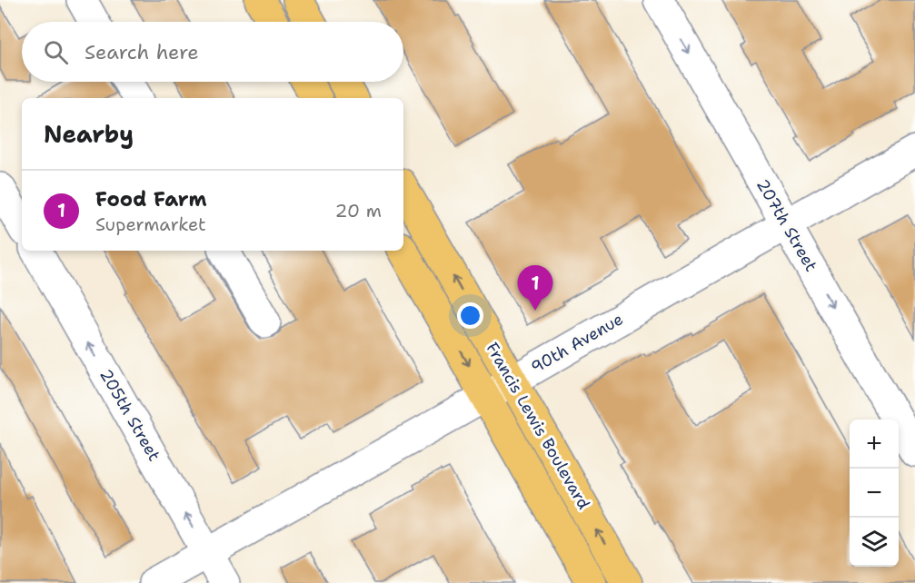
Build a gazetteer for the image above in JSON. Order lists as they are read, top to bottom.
{
  "streets": {
    "main road": ["Francis Lewis Boulevard"],
    "street": ["207th Street", "90th Avenue", "205th Street"]
  },
  "crossings": [
    ["207th Street", "90th Avenue"],
    ["90th Avenue", "205th Street"],
    ["90th Avenue", "Francis Lewis Boulevard"]
  ],
  "one_way": ["207th Street", "205th Street"],
  "page": {
    "search": "Search here",
    "heading": "Nearby",
    "list": [
      {
        "mark": "1",
        "name": "Food Farm",
        "note": "Supermarket",
        "value": "20 m"
      }
    ],
    "pins": "1",
    "map_buttons": ["+", "−"]
  }
}
